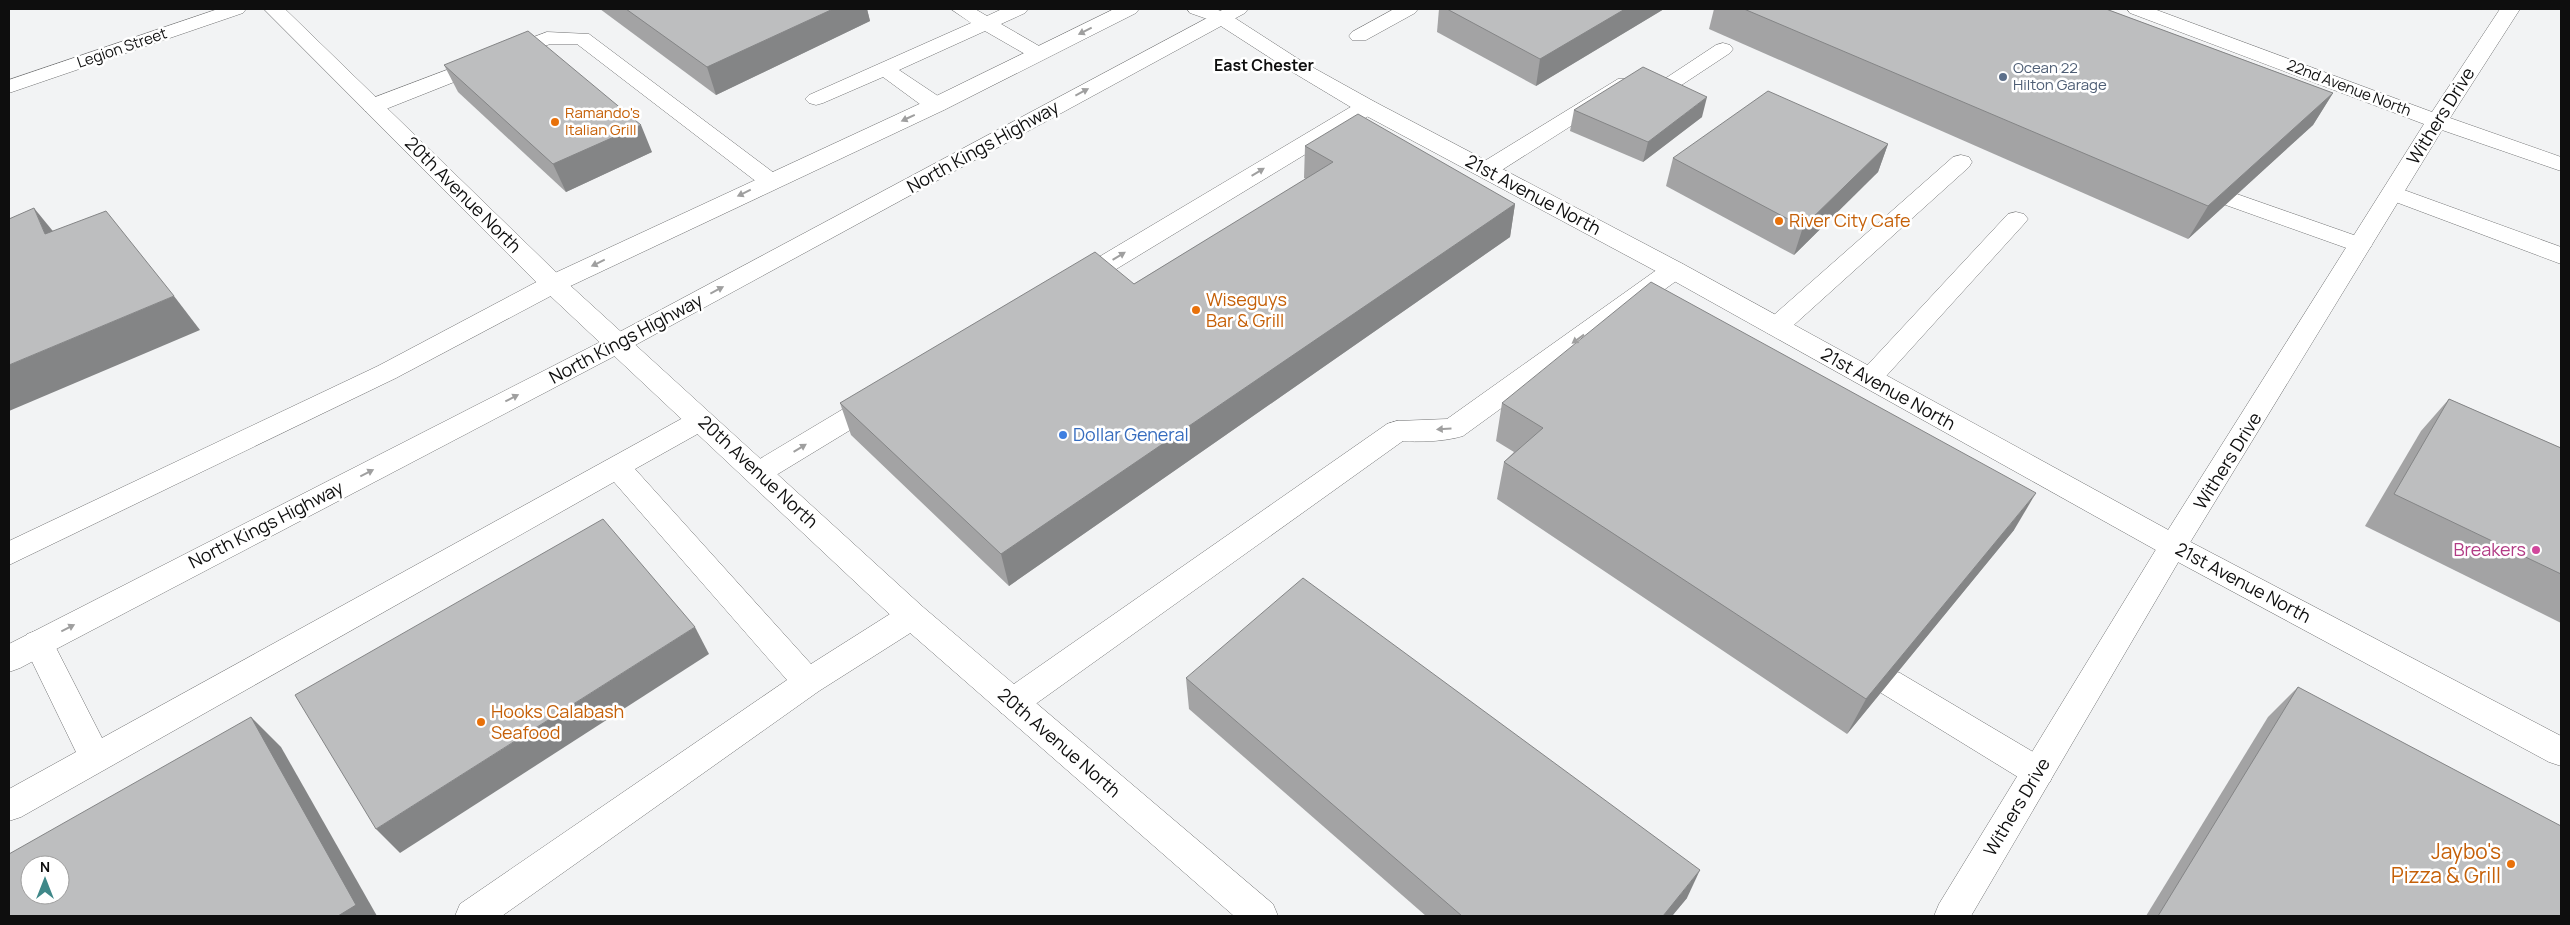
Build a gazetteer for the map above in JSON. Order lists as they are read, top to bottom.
{
  "streets": {
    "street": [
      "Legion Street",
      "22nd Avenue North",
      "Withers Drive",
      "North Kings Highway",
      "20th Avenue North",
      "21st Avenue North"
    ]
  },
  "crossings": [
    ["22nd Avenue North", "Withers Drive"],
    ["Withers Drive", "21st Avenue North"],
    ["North Kings Highway", "20th Avenue North"],
    ["North Kings Highway", "21st Avenue North"]
  ],
  "districts": ["East Chester"],
  "places": [
    "Ocean 22 Hilton Garage",
    "Ramando's Italian Grill",
    "River City Cafe",
    "Wiseguys Bar & Grill",
    "Dollar General",
    "Breakers",
    "Hooks Calabash Seafood",
    "Jaybo's Pizza & Grill"
  ],
  "north": "top"
}
